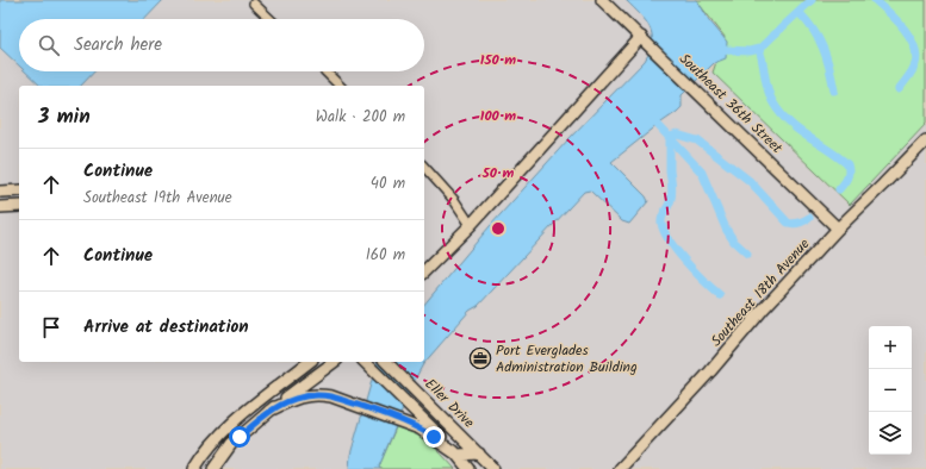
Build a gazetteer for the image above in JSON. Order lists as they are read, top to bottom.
{
  "streets": {
    "street": ["Southeast 36th Street", "Southeast 18th Avenue", "Eller Drive"]
  },
  "crossings": [
    ["Southeast 36th Street", "Southeast 18th Avenue"]
  ],
  "places": {
    "office": ["Port Everglades Administration Building"]
  },
  "page": {
    "search": "Search here",
    "heading": ["3 min", "Walk · 200 m"],
    "list": [
      ["Continue", "Southeast 19th Avenue", "40 m"],
      ["Continue", "160 m"],
      "Arrive at destination"
    ],
    "map_buttons": ["+", "−"]
  },
  "rings": ["150 m", "100 m", "50 m"]
}
